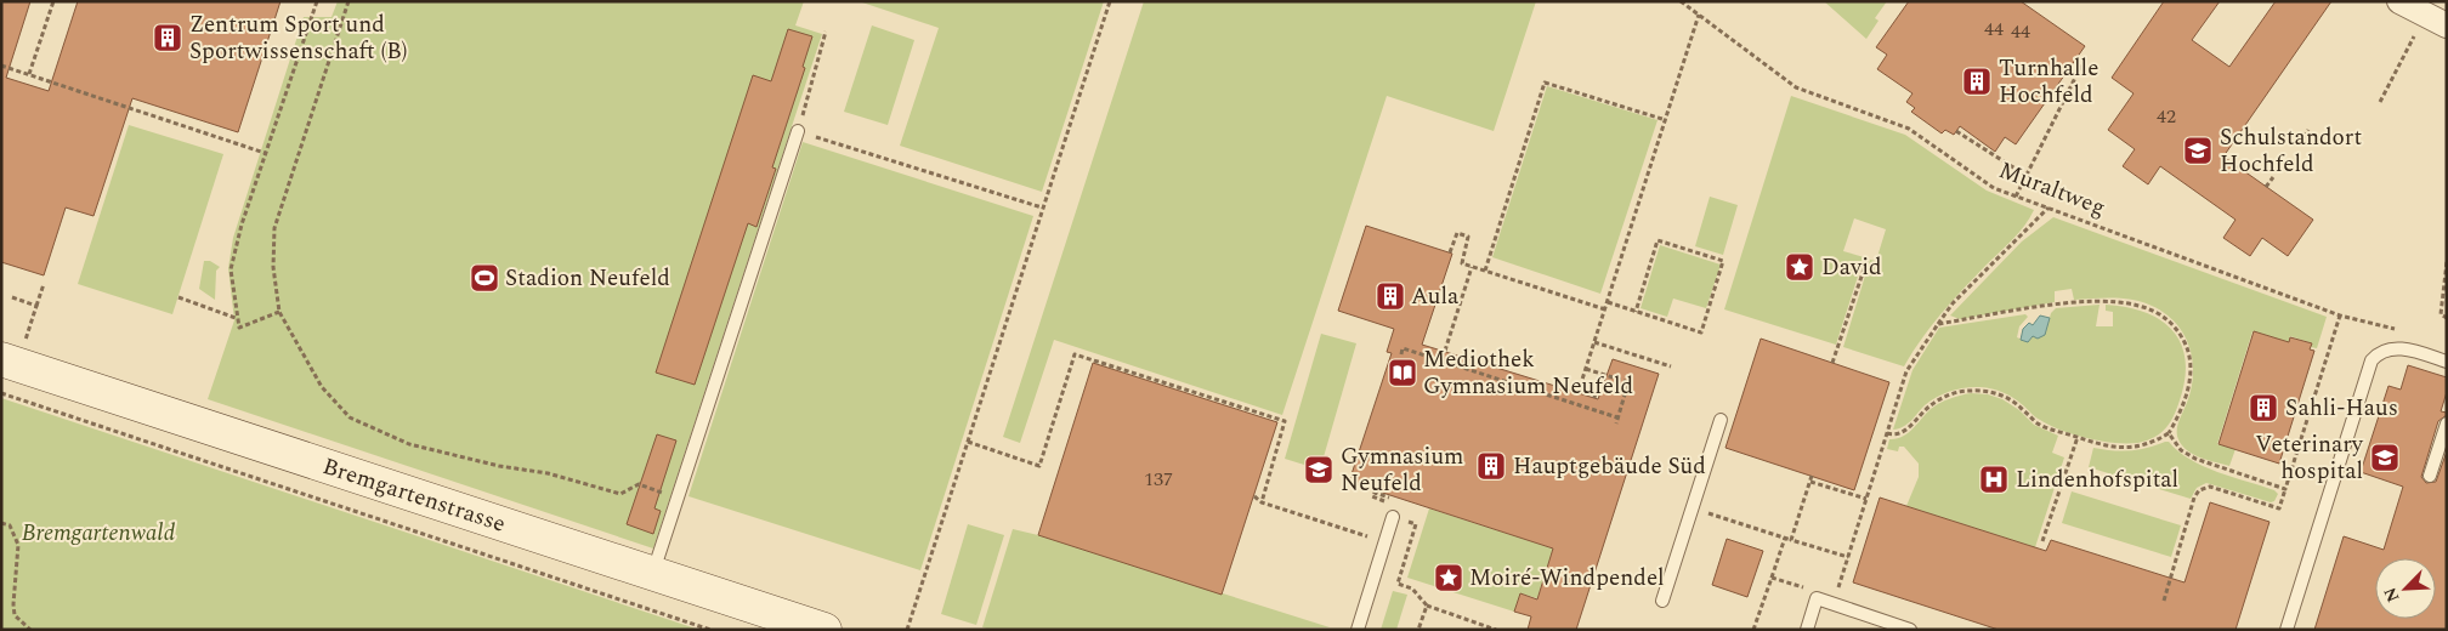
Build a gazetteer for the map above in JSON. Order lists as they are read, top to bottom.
{
  "streets": {
    "main road": ["Bremgartenstrasse"],
    "path": ["Muraltweg"]
  },
  "parks": ["Bremgartenwald"],
  "places": {
    "building": [
      "Zentrum Sport und Sportwissenschaft (B)",
      "Turnhalle Hochfeld",
      "Aula",
      "Sahli-Haus",
      "Hauptgebäude Süd"
    ],
    "school or university": ["Schulstandort Hochfeld", "Veterinary hospital", "Gymnasium Neufeld"],
    "place": ["David", "Moiré-Windpendel"],
    "sports": ["Stadion Neufeld"],
    "library": ["Mediothek Gymnasium Neufeld"],
    "hospital": ["Lindenhofspital"]
  },
  "house_numbers": [
    "44",
    "44",
    "42",
    "137"
  ],
  "north": "bottom left"
}
